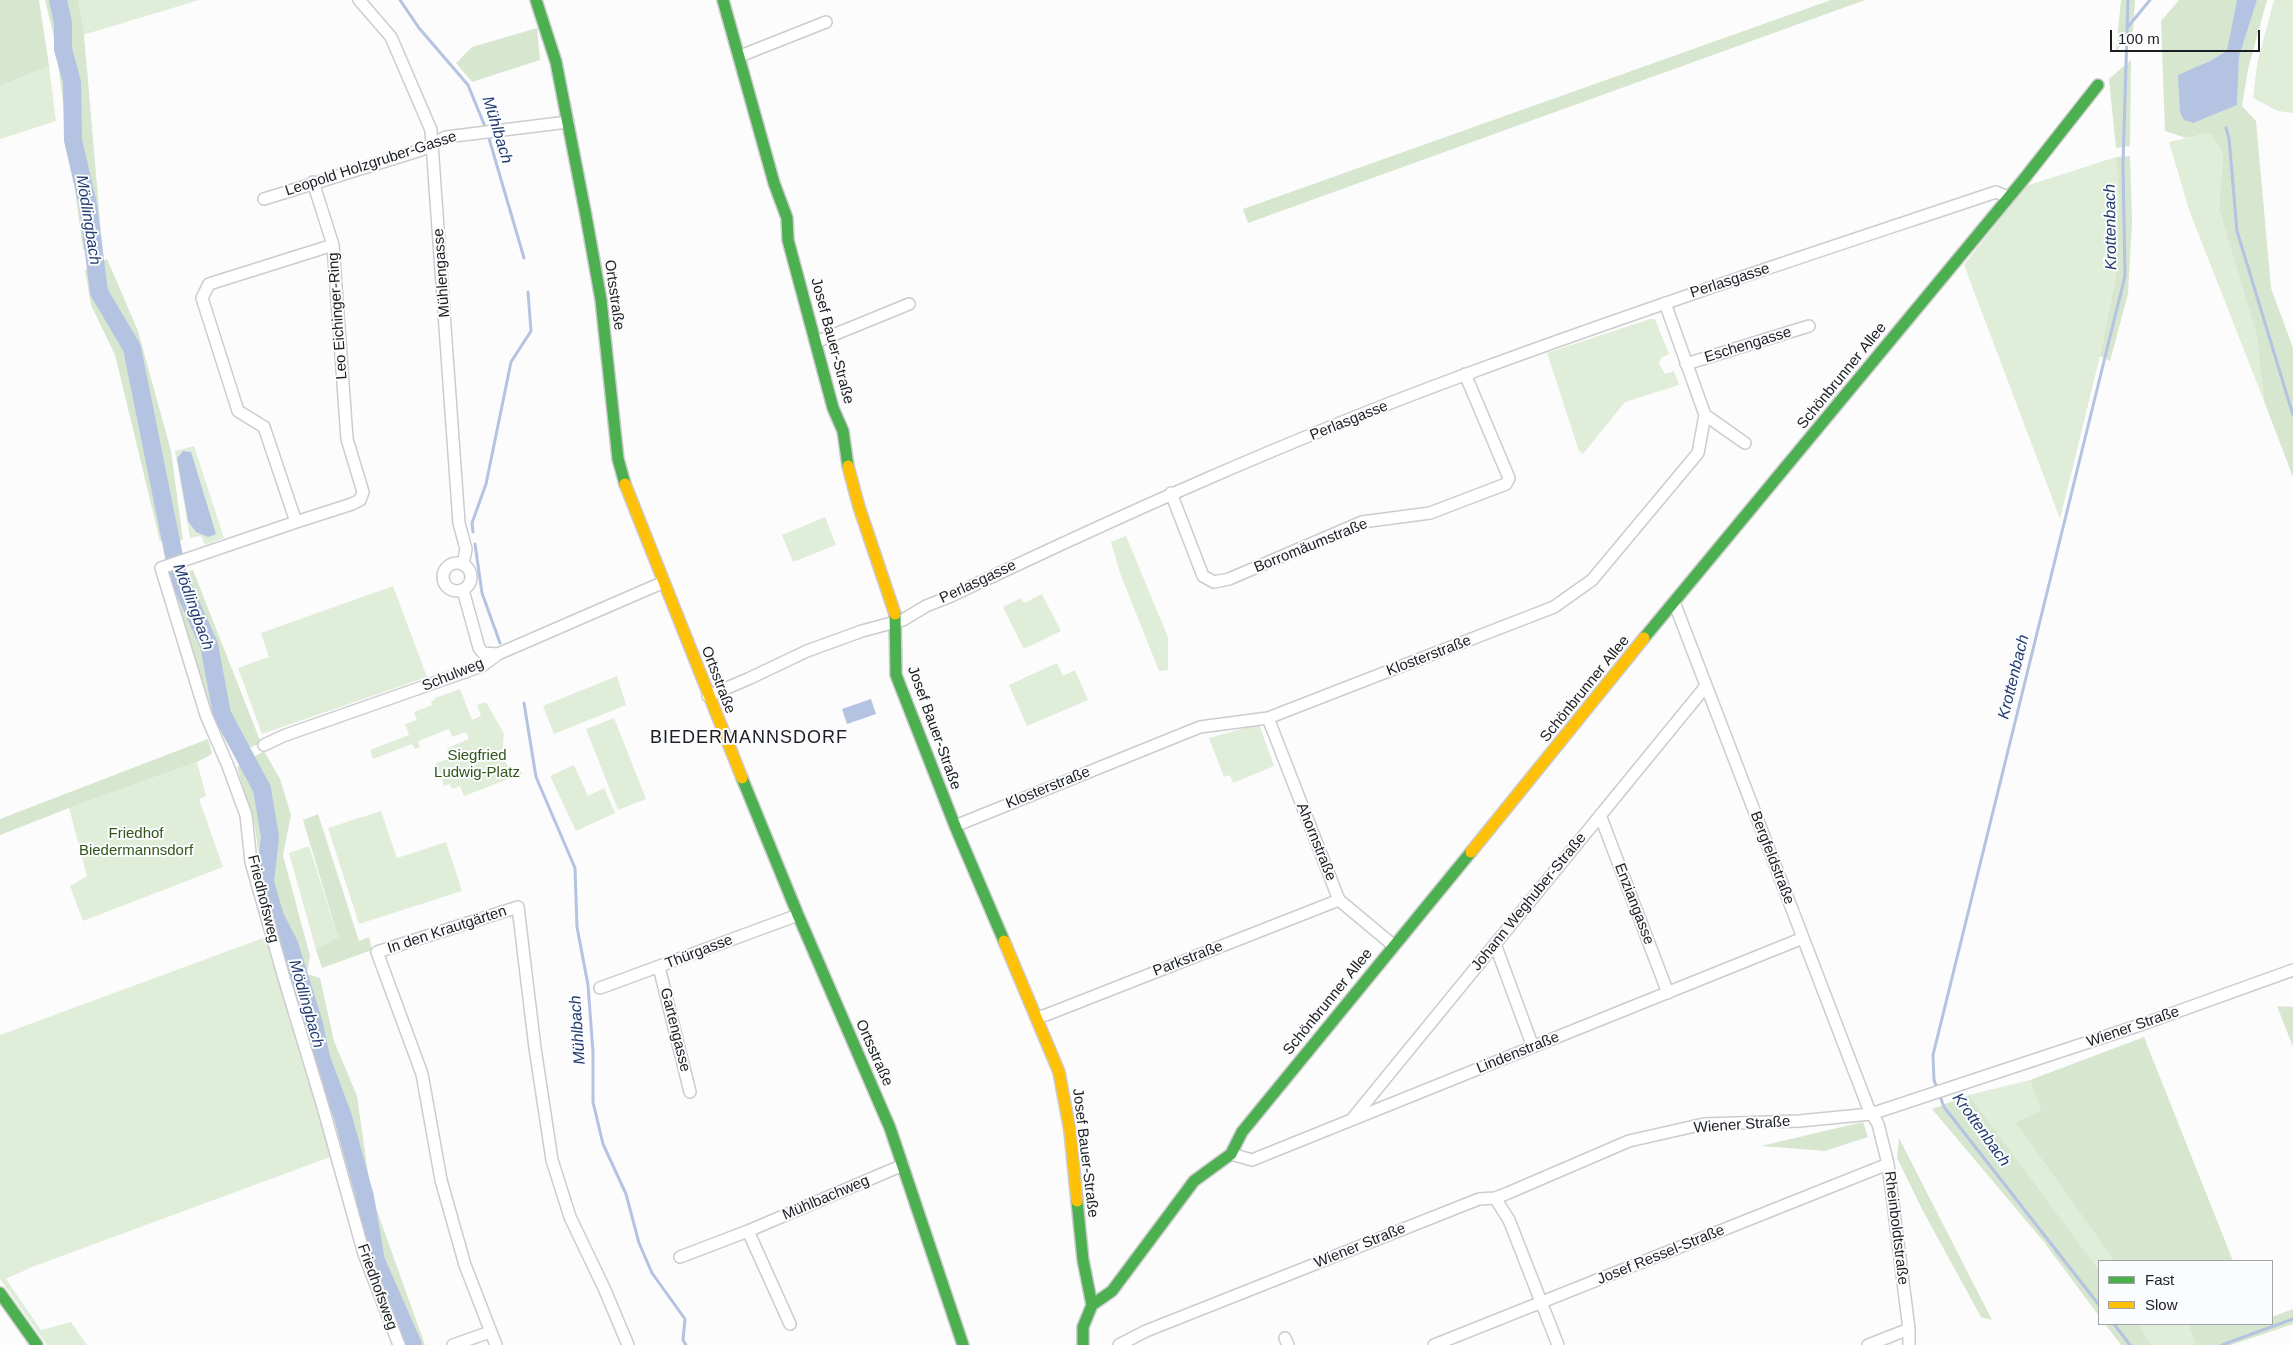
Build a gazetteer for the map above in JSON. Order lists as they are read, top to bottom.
{
  "streets": {
    "street": [
      "Leopold Holzgruber-Gasse",
      "Mühlengasse",
      "Perlasgasse",
      "Ortsstraße",
      "Leo Eichinger-Ring",
      "Josef Bauer-Straße",
      "Eschengasse",
      "Schönbrunner Allee",
      "Borromäumstraße",
      "Klosterstraße",
      "Schulweg",
      "Ahornstraße",
      "Bergfeldstraße",
      "Friedhofsweg",
      "Johann Weghuber-Straße",
      "Enziangasse",
      "In den Krautgärten",
      "Thürgasse",
      "Parkstraße",
      "Wiener Straße",
      "Gartengasse",
      "Lindenstraße",
      "Mühlbachweg",
      "Rheinboldtstraße",
      "Josef Ressel-Straße"
    ]
  },
  "crossings": [
    ["Leopold Holzgruber-Gasse", "Mühlengasse"],
    ["Leopold Holzgruber-Gasse", "Ortsstraße"],
    ["Mühlengasse", "Schulweg"],
    ["Perlasgasse", "Ortsstraße"],
    ["Perlasgasse", "Josef Bauer-Straße"],
    ["Perlasgasse", "Schönbrunner Allee"],
    ["Perlasgasse", "Borromäumstraße"],
    ["Ortsstraße", "Schulweg"],
    ["Ortsstraße", "Thürgasse"],
    ["Ortsstraße", "Mühlbachweg"],
    ["Leo Eichinger-Ring", "Friedhofsweg"],
    ["Josef Bauer-Straße", "Schönbrunner Allee"],
    ["Josef Bauer-Straße", "Klosterstraße"],
    ["Josef Bauer-Straße", "Parkstraße"],
    ["Schönbrunner Allee", "Ahornstraße"],
    ["Schönbrunner Allee", "Bergfeldstraße"],
    ["Schönbrunner Allee", "Lindenstraße"],
    ["Klosterstraße", "Ahornstraße"],
    ["Ahornstraße", "Parkstraße"],
    ["Bergfeldstraße", "Johann Weghuber-Straße"],
    ["Bergfeldstraße", "Wiener Straße"],
    ["Bergfeldstraße", "Lindenstraße"],
    ["Bergfeldstraße", "Rheinboldtstraße"],
    ["Johann Weghuber-Straße", "Enziangasse"],
    ["Johann Weghuber-Straße", "Lindenstraße"],
    ["Enziangasse", "Lindenstraße"],
    ["Thürgasse", "Gartengasse"],
    ["Wiener Straße", "Rheinboldtstraße"],
    ["Rheinboldtstraße", "Josef Ressel-Straße"]
  ],
  "districts": ["BIEDERMANNSDORF"],
  "water": ["Mühlbach", "Mödlingbach", "Krottenbach"],
  "parks": ["Siegfried Ludwig-Platz", "Friedhof Biedermannsdorf"],
  "legend": ["Fast", "Slow"],
  "scale_bar": "100 m"
}
